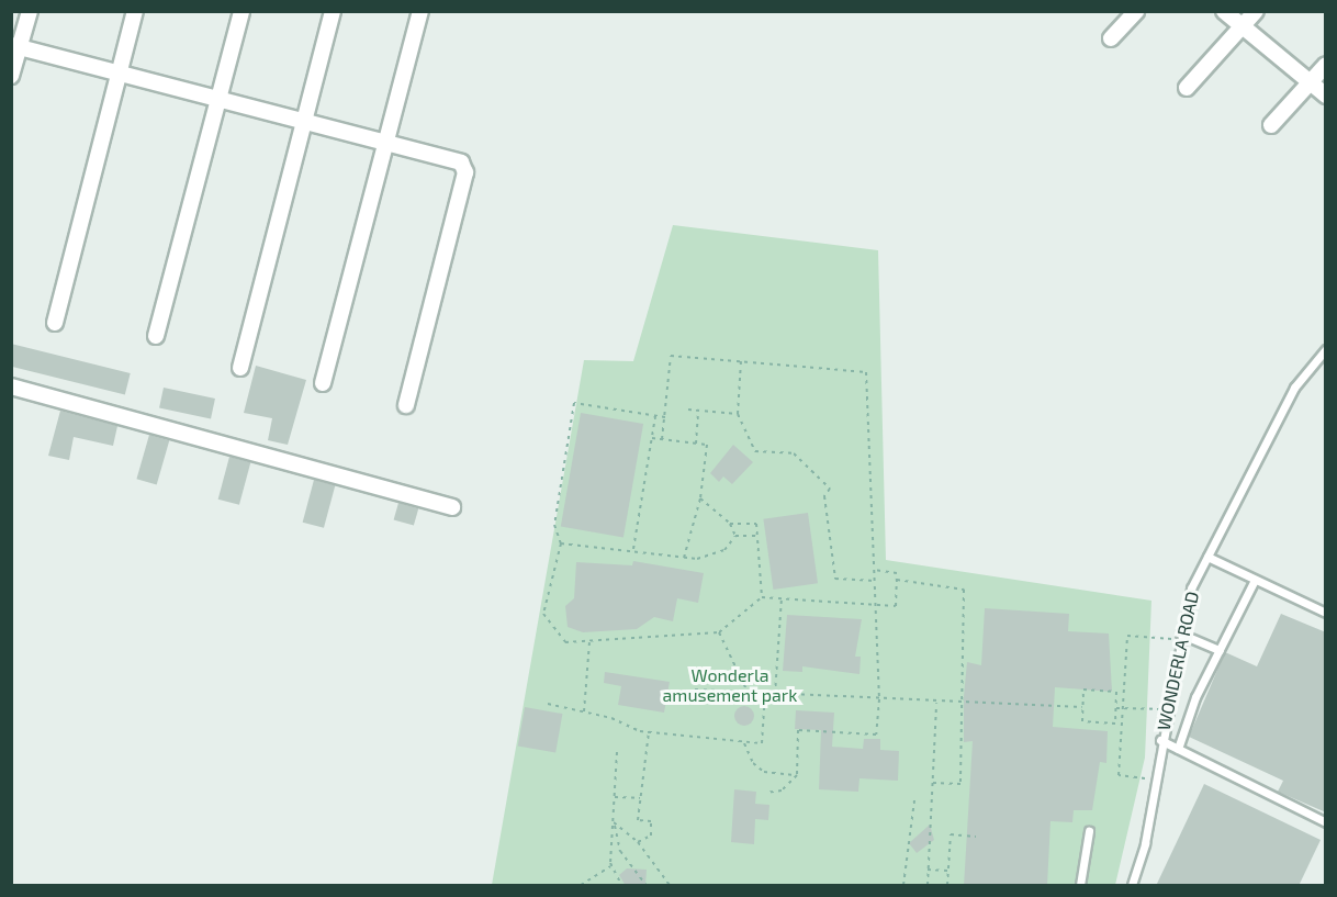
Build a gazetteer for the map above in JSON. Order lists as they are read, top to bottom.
{
  "streets": {
    "lane": ["WONDERLA ROAD"]
  },
  "parks": ["Wonderla amusement park"]
}
